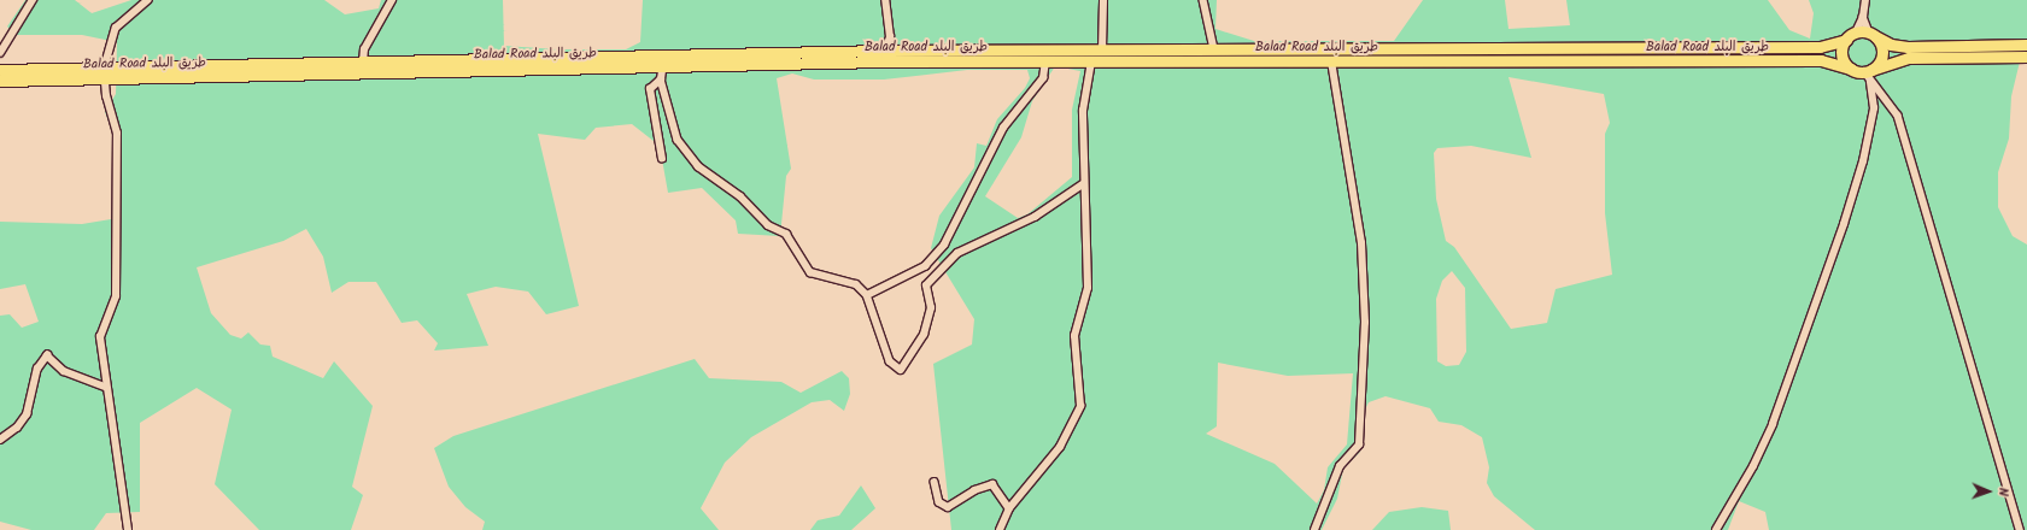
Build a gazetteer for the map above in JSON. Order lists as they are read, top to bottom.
{
  "streets": {
    "highway": ["Balad Road طريق البلد"]
  },
  "north": "right"
}
